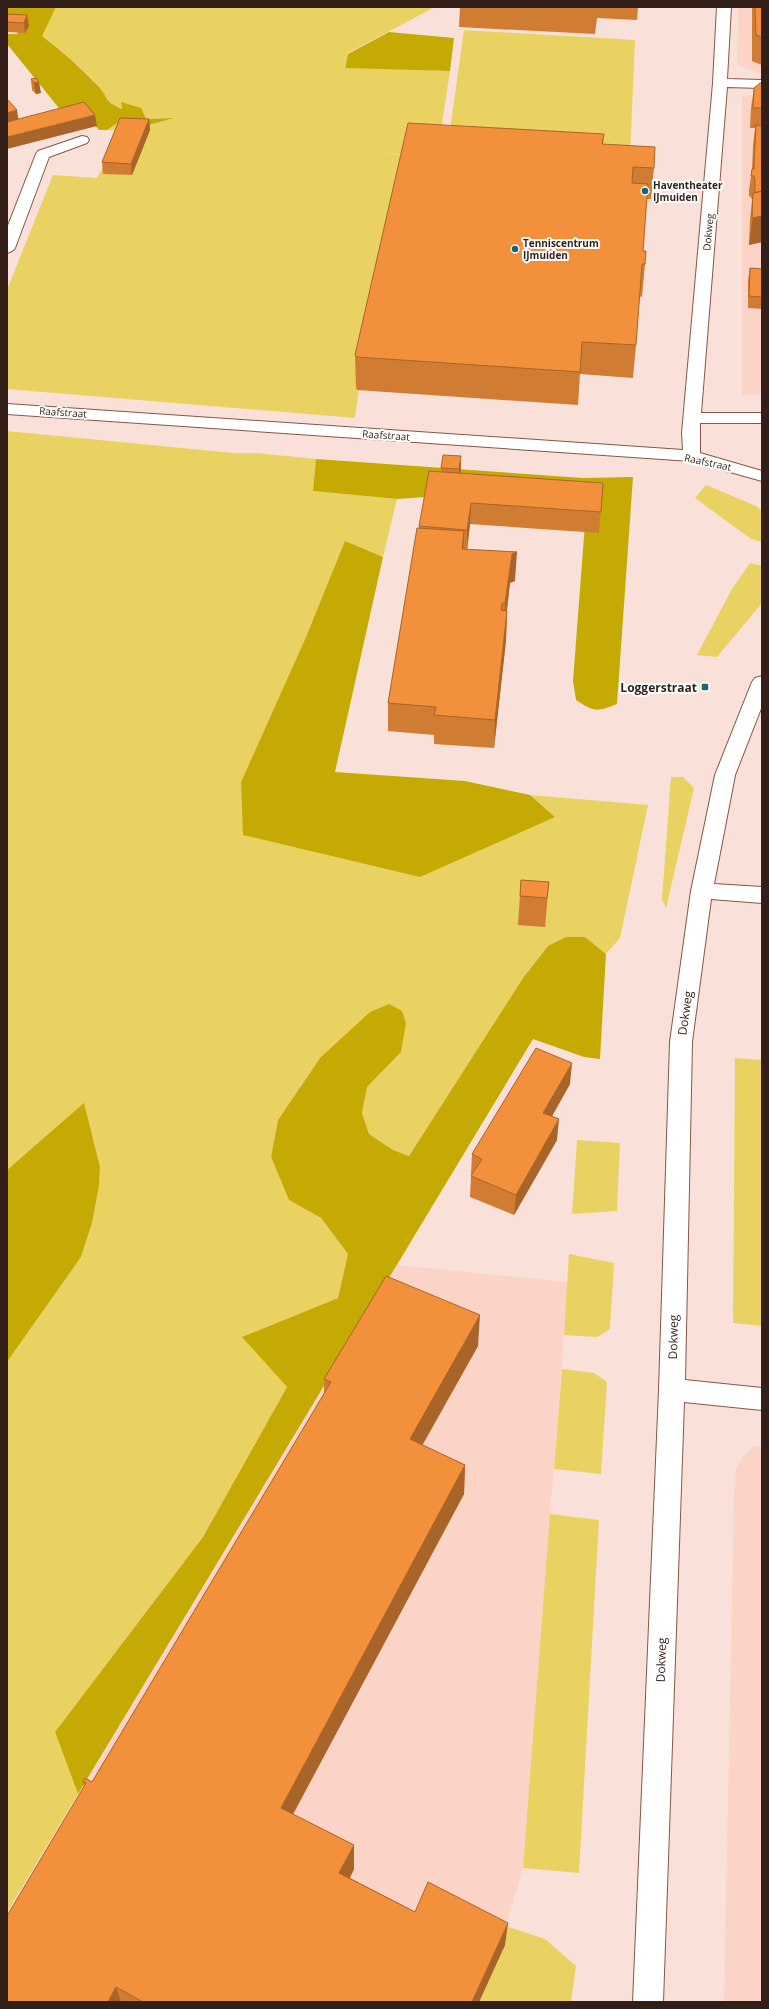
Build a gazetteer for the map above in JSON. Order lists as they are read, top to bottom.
{
  "streets": {
    "street": ["Dokweg", "Raafstraat"]
  },
  "crossings": [
    ["Dokweg", "Raafstraat"]
  ],
  "places": {
    "other": ["Haventheater IJmuiden", "Tenniscentrum IJmuiden"],
    "transit": ["Loggerstraat"]
  }
}
